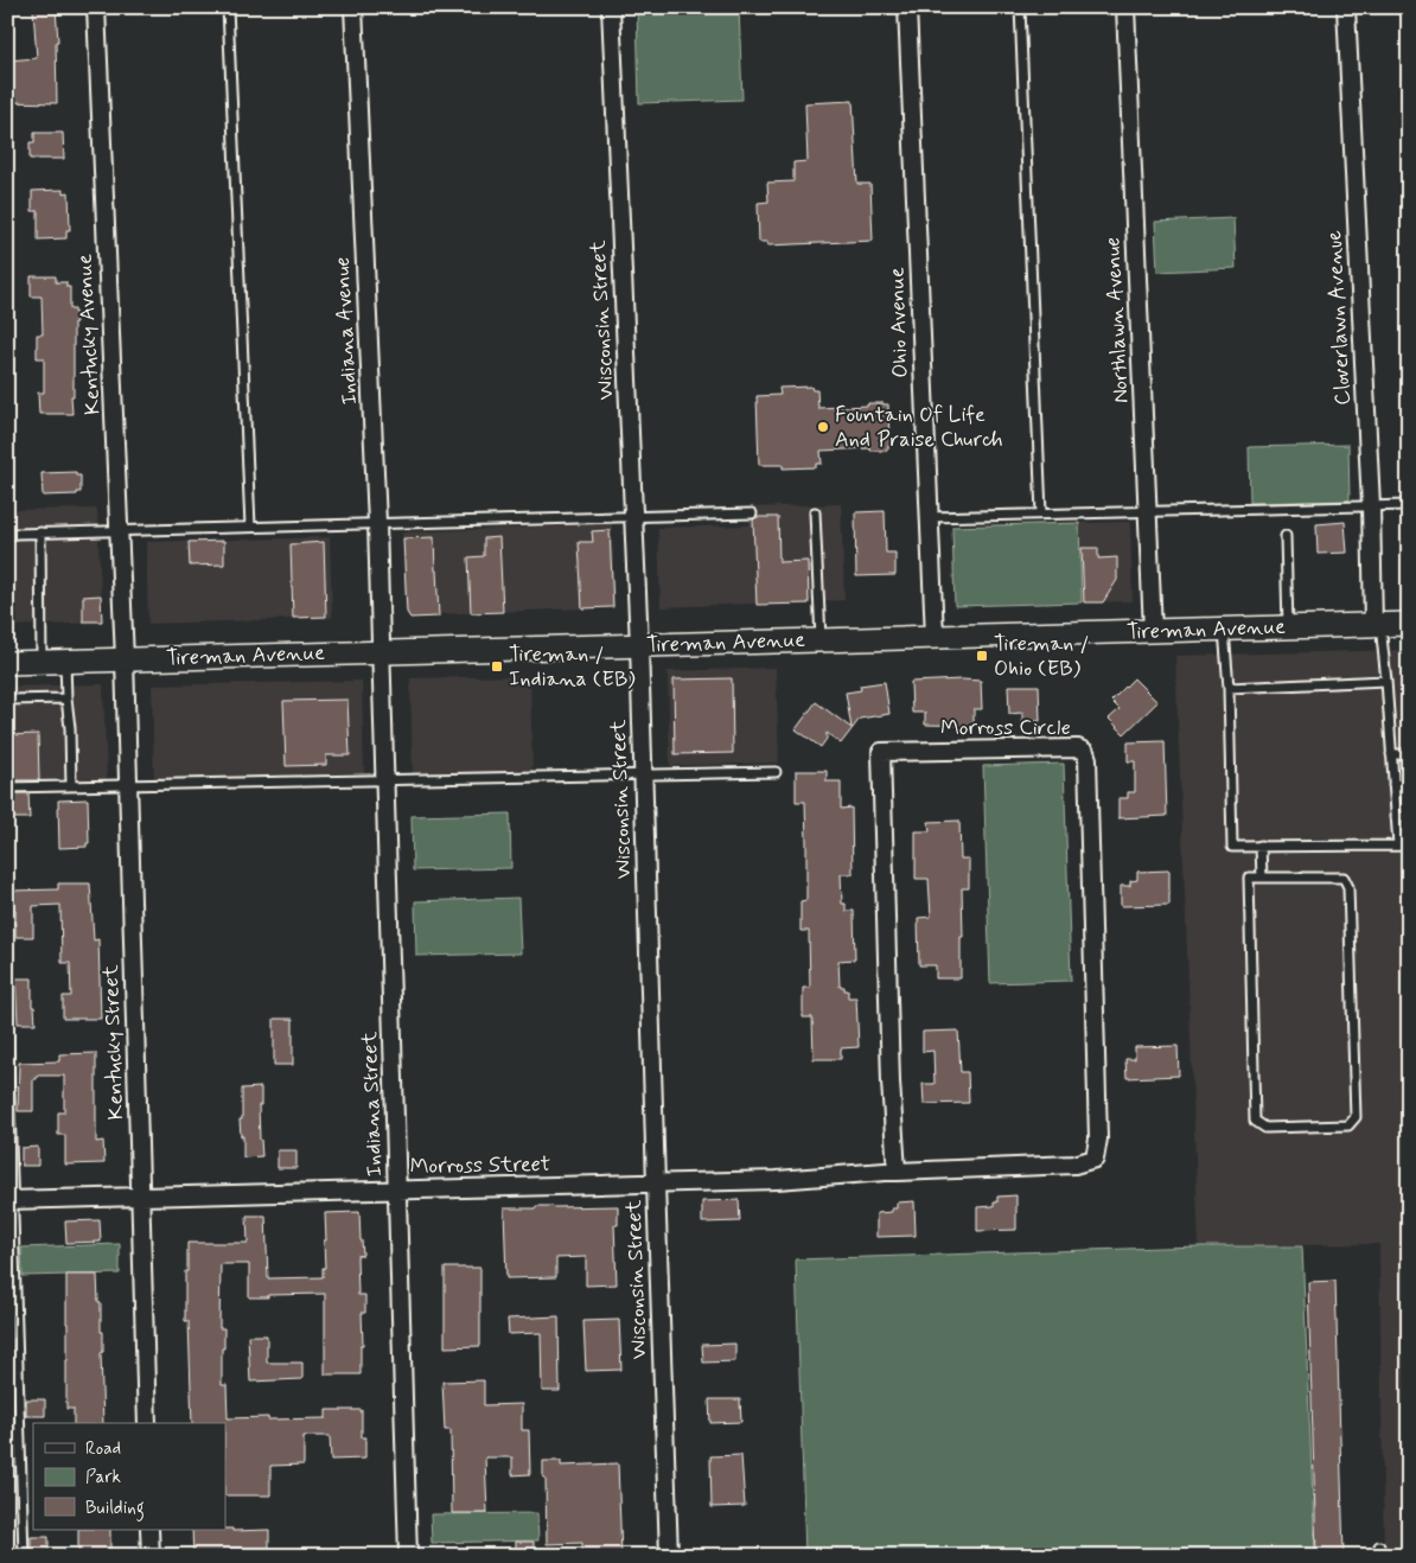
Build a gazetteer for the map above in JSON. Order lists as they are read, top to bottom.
{
  "streets": {
    "street": [
      "Cloverlawn Avenue",
      "Wisconsin Street",
      "Northlawn Avenue",
      "Ohio Avenue",
      "Indiana Avenue",
      "Kentucky Avenue",
      "Tireman Avenue",
      "Morross Circle",
      "Kentucky Street",
      "Indiana Street",
      "Morross Street"
    ]
  },
  "crossings": [
    ["Cloverlawn Avenue", "Tireman Avenue"],
    ["Wisconsin Street", "Tireman Avenue"],
    ["Wisconsin Street", "Morross Street"],
    ["Northlawn Avenue", "Tireman Avenue"],
    ["Ohio Avenue", "Tireman Avenue"],
    ["Indiana Avenue", "Tireman Avenue"],
    ["Indiana Avenue", "Indiana Street"],
    ["Kentucky Avenue", "Tireman Avenue"],
    ["Kentucky Avenue", "Kentucky Street"],
    ["Tireman Avenue", "Kentucky Street"],
    ["Tireman Avenue", "Indiana Street"],
    ["Morross Circle", "Morross Street"],
    ["Kentucky Street", "Morross Street"],
    ["Indiana Street", "Morross Street"]
  ],
  "places": {
    "other": ["Fountain Of Life And Praise Church"],
    "transit": ["Tireman / Ohio (EB)", "Tireman / Indiana (EB)"]
  },
  "legend": ["Road", "Park", "Building"]
}
